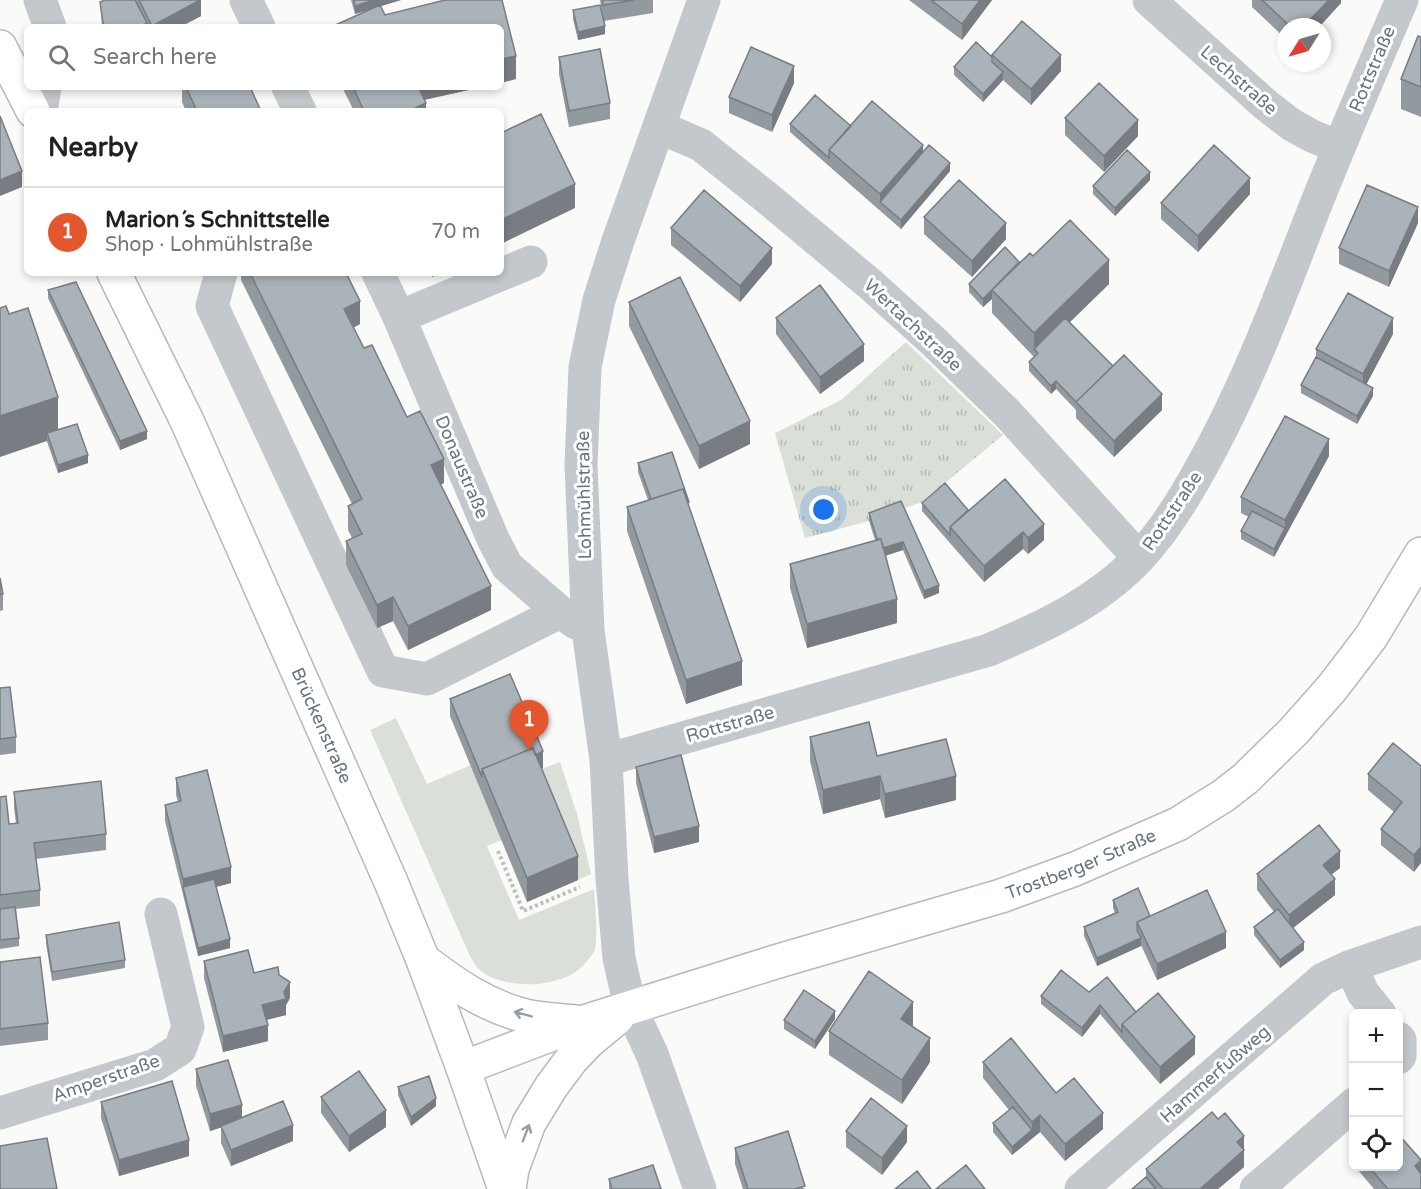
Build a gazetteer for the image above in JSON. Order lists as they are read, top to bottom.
{
  "streets": {
    "main road": ["Brückenstraße", "Trostberger Straße"],
    "street": [
      "Rottstraße",
      "Lechstraße",
      "Wertachstraße",
      "Donaustraße",
      "Lohmühlstraße",
      "Hammerfußweg",
      "Amperstraße"
    ]
  },
  "crossings": [
    ["Rottstraße", "Lechstraße"],
    ["Rottstraße", "Wertachstraße"],
    ["Rottstraße", "Lohmühlstraße"],
    ["Wertachstraße", "Lohmühlstraße"],
    ["Donaustraße", "Lohmühlstraße"],
    ["Lohmühlstraße", "Trostberger Straße"],
    ["Brückenstraße", "Trostberger Straße"]
  ],
  "north": "bottom left",
  "page": {
    "search": "Search here",
    "heading": "Nearby",
    "list": [
      {
        "mark": "1",
        "name": "Marion´s Schnittstelle",
        "note": "Shop · Lohmühlstraße",
        "value": "70 m"
      }
    ],
    "pins": "1",
    "map_buttons": ["+", "−"]
  }
}
